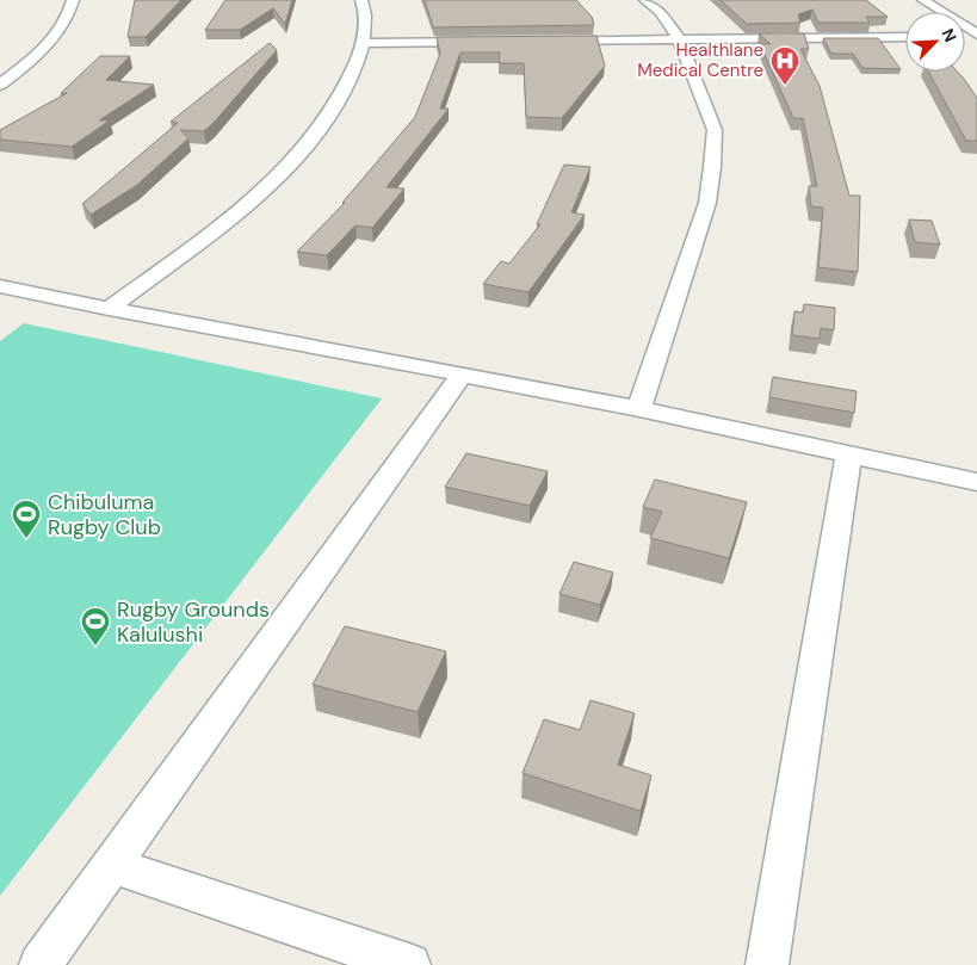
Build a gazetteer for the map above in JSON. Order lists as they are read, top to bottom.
{
  "places": {
    "hospital": ["Healthlane Medical Centre"],
    "sports": ["Chibuluma Rugby Club", "Rugby Grounds Kalulushi"]
  },
  "north": "top right"
}
